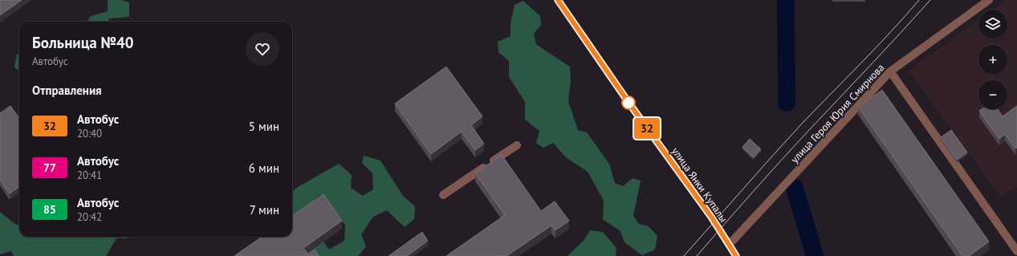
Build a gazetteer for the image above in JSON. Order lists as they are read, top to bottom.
{
  "streets": {
    "street": ["улица Героя Юрия Смирнова", "улица Янки Купалы"]
  },
  "crossings": [
    ["улица Героя Юрия Смирнова", "улица Янки Купалы"]
  ],
  "lines": ["bus line 32"],
  "page": {
    "on_map": "32",
    "map_buttons": ["+", "−"],
    "heading": [
      ["Больница №40", "Автобус"],
      "Отправления"
    ],
    "list": [
      {
        "mark": "32",
        "name": "Автобус",
        "note": "20:40",
        "value": "5 мин"
      },
      {
        "mark": "77",
        "name": "Автобус",
        "note": "20:41",
        "value": "6 мин"
      },
      {
        "mark": "85",
        "name": "Автобус",
        "note": "20:42",
        "value": "7 мин"
      }
    ]
  }
}
